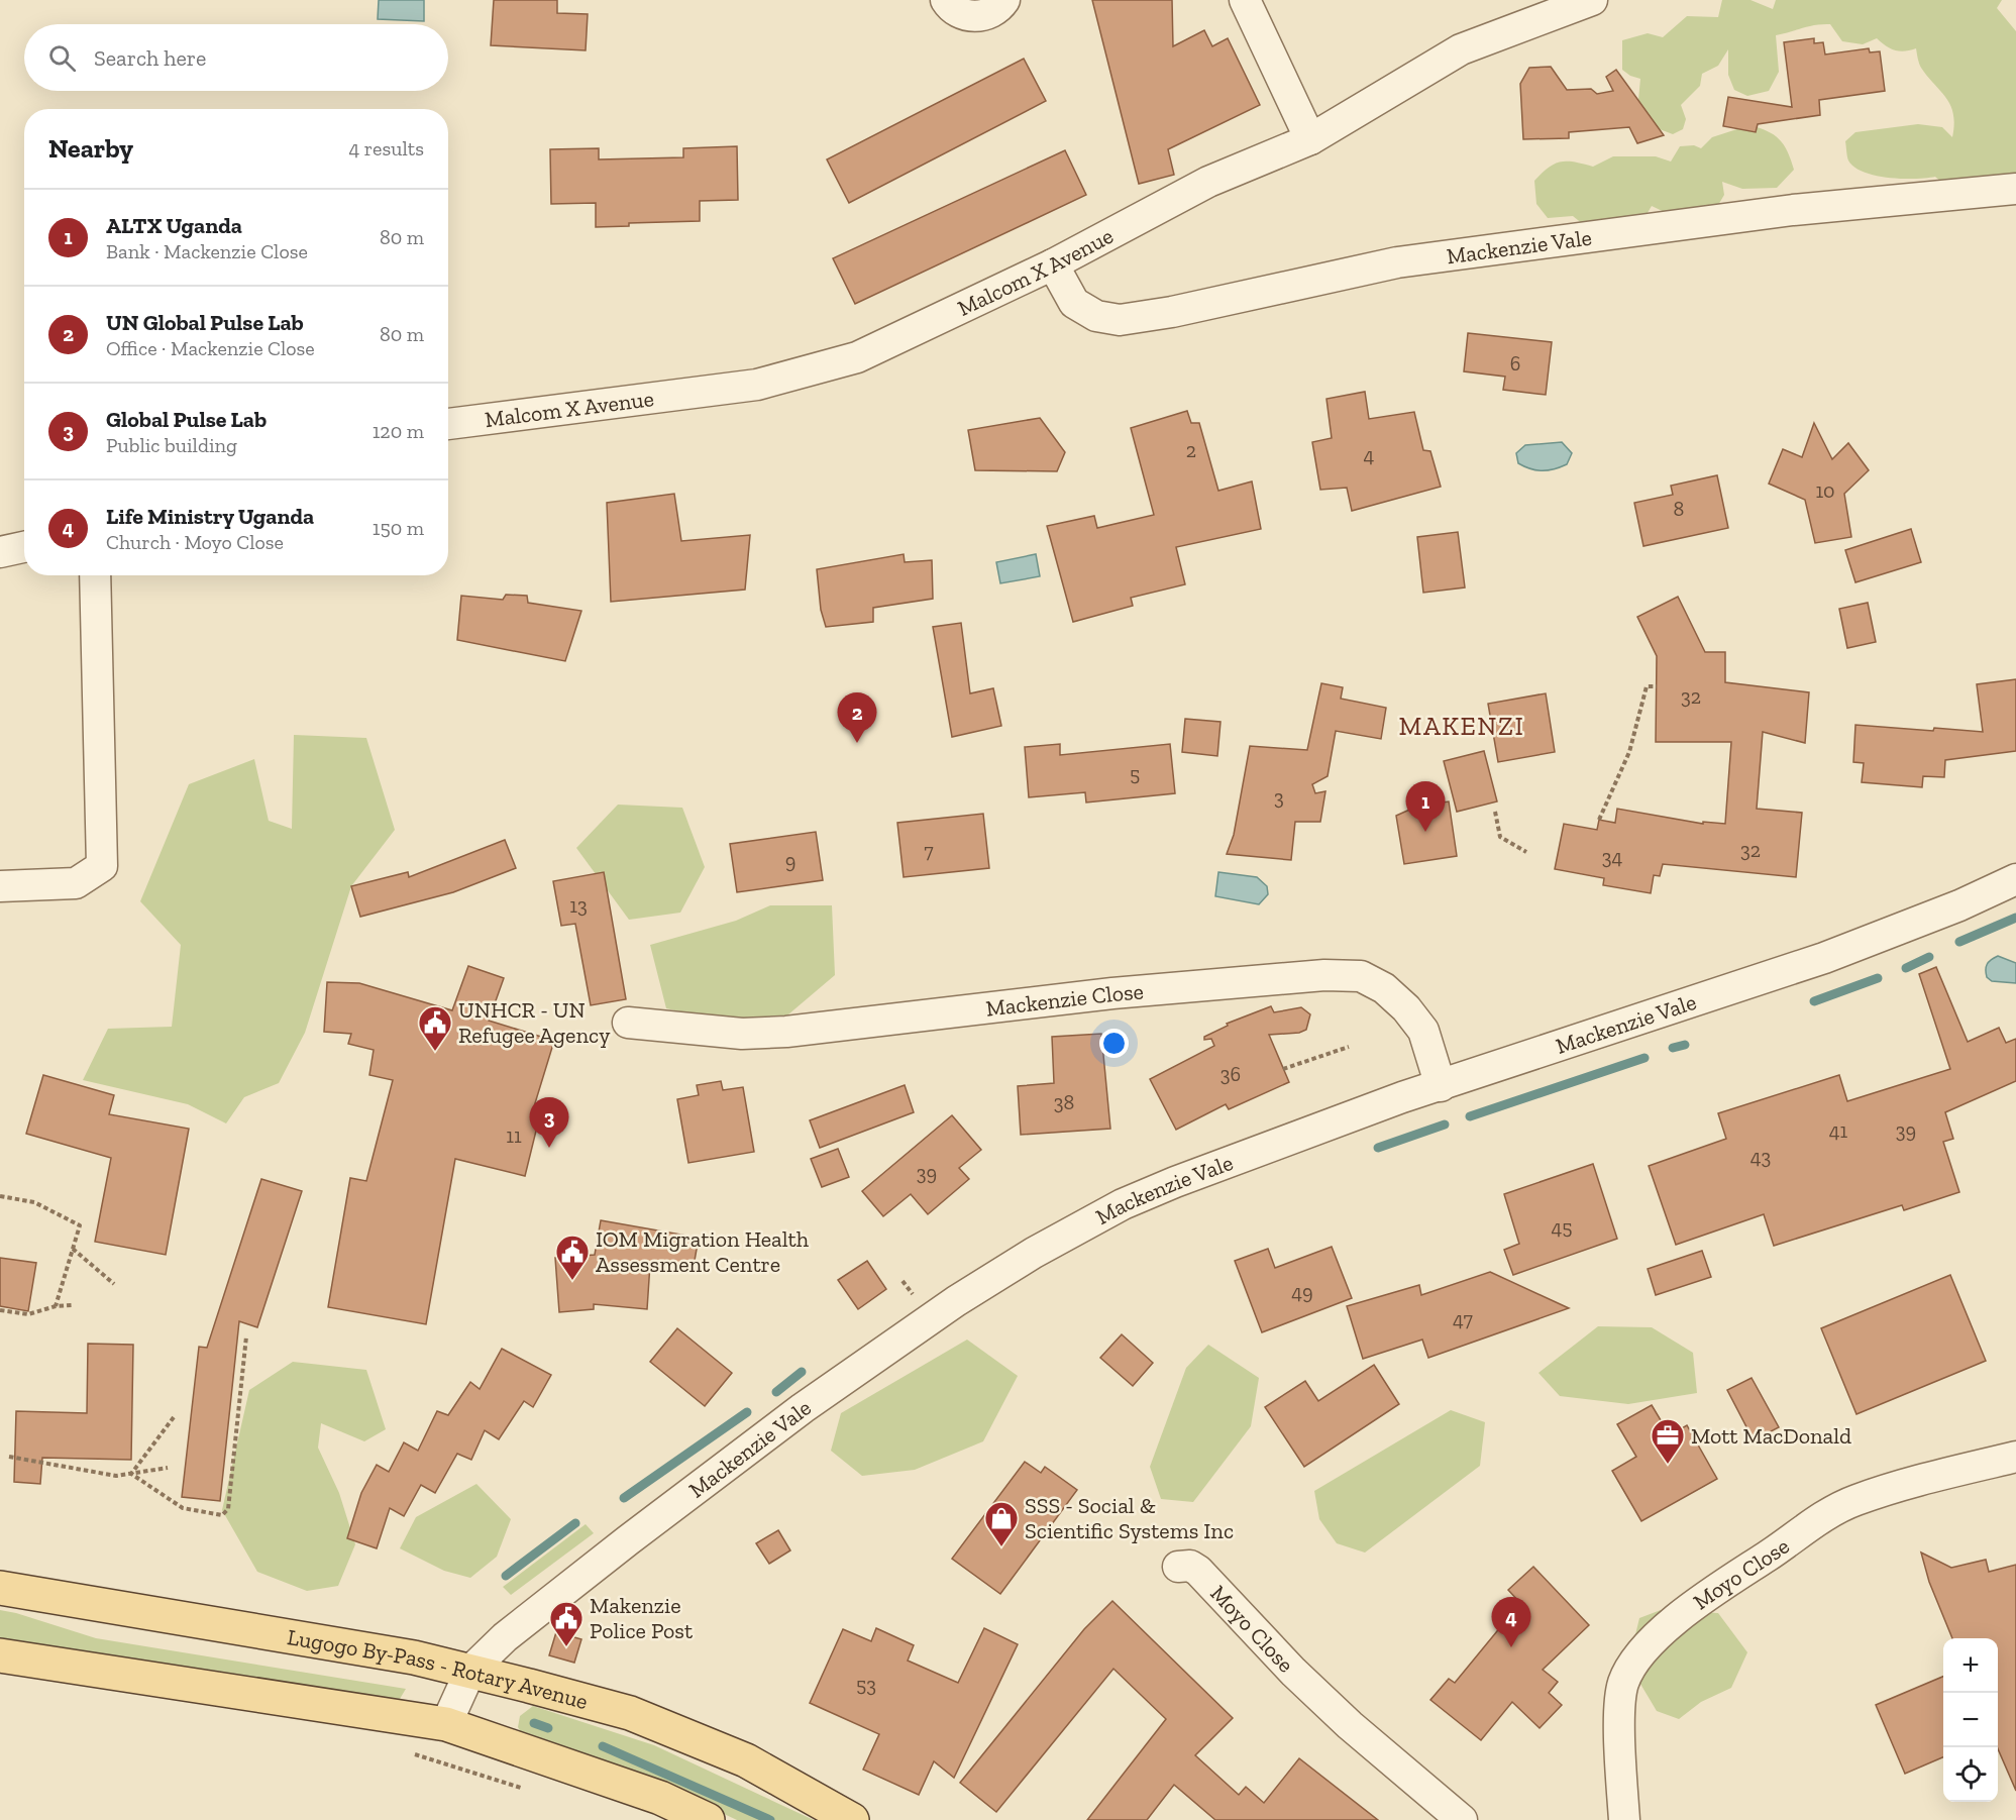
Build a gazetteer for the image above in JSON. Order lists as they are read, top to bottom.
{
  "streets": {
    "main road": ["Lugogo By-Pass - Rotary Avenue"],
    "street": [
      "Mackenzie Vale",
      "Malcom X Avenue",
      "Mackenzie Close",
      "Moyo Close"
    ]
  },
  "crossings": [
    ["Mackenzie Vale", "Malcom X Avenue"],
    ["Mackenzie Vale", "Mackenzie Close"],
    ["Mackenzie Vale", "Lugogo By-Pass - Rotary Avenue"]
  ],
  "districts": ["MAKENZI"],
  "places": {
    "public building": ["UNHCR - UN Refugee Agency", "IOM Migration Health Assessment Centre", "Makenzie Police Post"],
    "office": ["Mott MacDonald"],
    "shop": ["SSS - Social & Scientific Systems Inc"]
  },
  "house_numbers": [
    "6",
    "2",
    "4",
    "10",
    "8",
    "32",
    "5",
    "3",
    "32",
    "7",
    "34",
    "9",
    "13",
    "36",
    "38",
    "41",
    "39",
    "11",
    "43",
    "39",
    "45",
    "49",
    "47",
    "53"
  ],
  "page": {
    "search": "Search here",
    "heading": ["Nearby", "4 results"],
    "list": [
      {
        "mark": "1",
        "name": "ALTX Uganda",
        "note": "Bank · Mackenzie Close",
        "value": "80 m"
      },
      {
        "mark": "2",
        "name": "UN Global Pulse Lab",
        "note": "Office · Mackenzie Close",
        "value": "80 m"
      },
      {
        "mark": "3",
        "name": "Global Pulse Lab",
        "note": "Public building",
        "value": "120 m"
      },
      {
        "mark": "4",
        "name": "Life Ministry Uganda",
        "note": "Church · Moyo Close",
        "value": "150 m"
      }
    ],
    "pins": [
      "2",
      "1",
      "3",
      "4"
    ],
    "map_buttons": ["+", "−"]
  }
}
